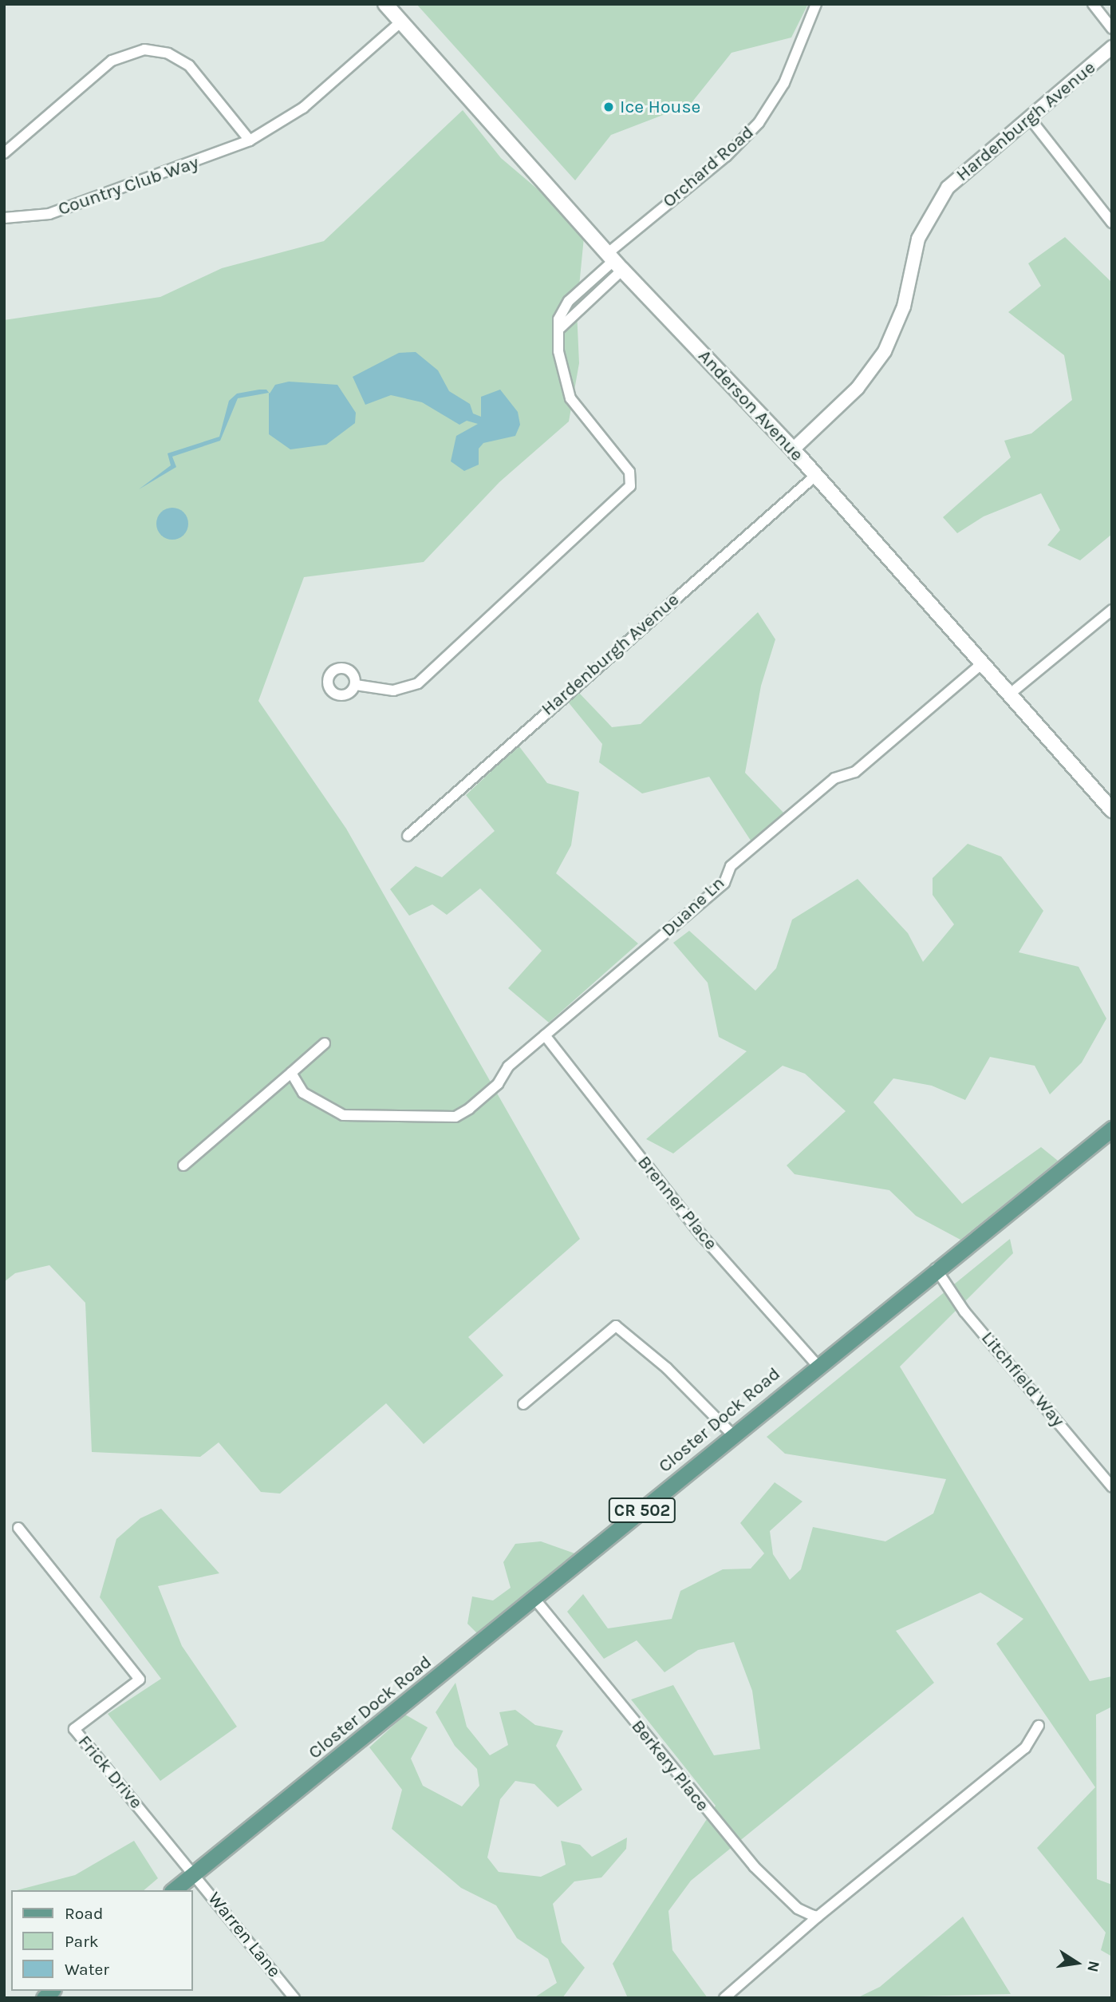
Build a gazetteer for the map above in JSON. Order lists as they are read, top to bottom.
{
  "streets": {
    "main road": ["Anderson Avenue", "Closter Dock Road", "CR 502"],
    "street": [
      "Hardenburgh Avenue",
      "Orchard Road",
      "Country Club Way",
      "Duane Ln",
      "Brenner Place",
      "Litchfield Way",
      "Berkery Place",
      "Frick Drive",
      "Warren Lane"
    ]
  },
  "crossings": [
    ["Hardenburgh Avenue", "Anderson Avenue"],
    ["Orchard Road", "Anderson Avenue"],
    ["Country Club Way", "Anderson Avenue"],
    ["Anderson Avenue", "Duane Ln"],
    ["Duane Ln", "Brenner Place"],
    ["Brenner Place", "Closter Dock Road"],
    ["Litchfield Way", "Closter Dock Road"],
    ["Closter Dock Road", "Berkery Place"],
    ["Closter Dock Road", "Frick Drive"],
    ["Closter Dock Road", "Warren Lane"],
    ["Frick Drive", "Warren Lane"]
  ],
  "places": ["Ice House"],
  "legend": ["Road", "Park", "Water"],
  "north": "right"
}
